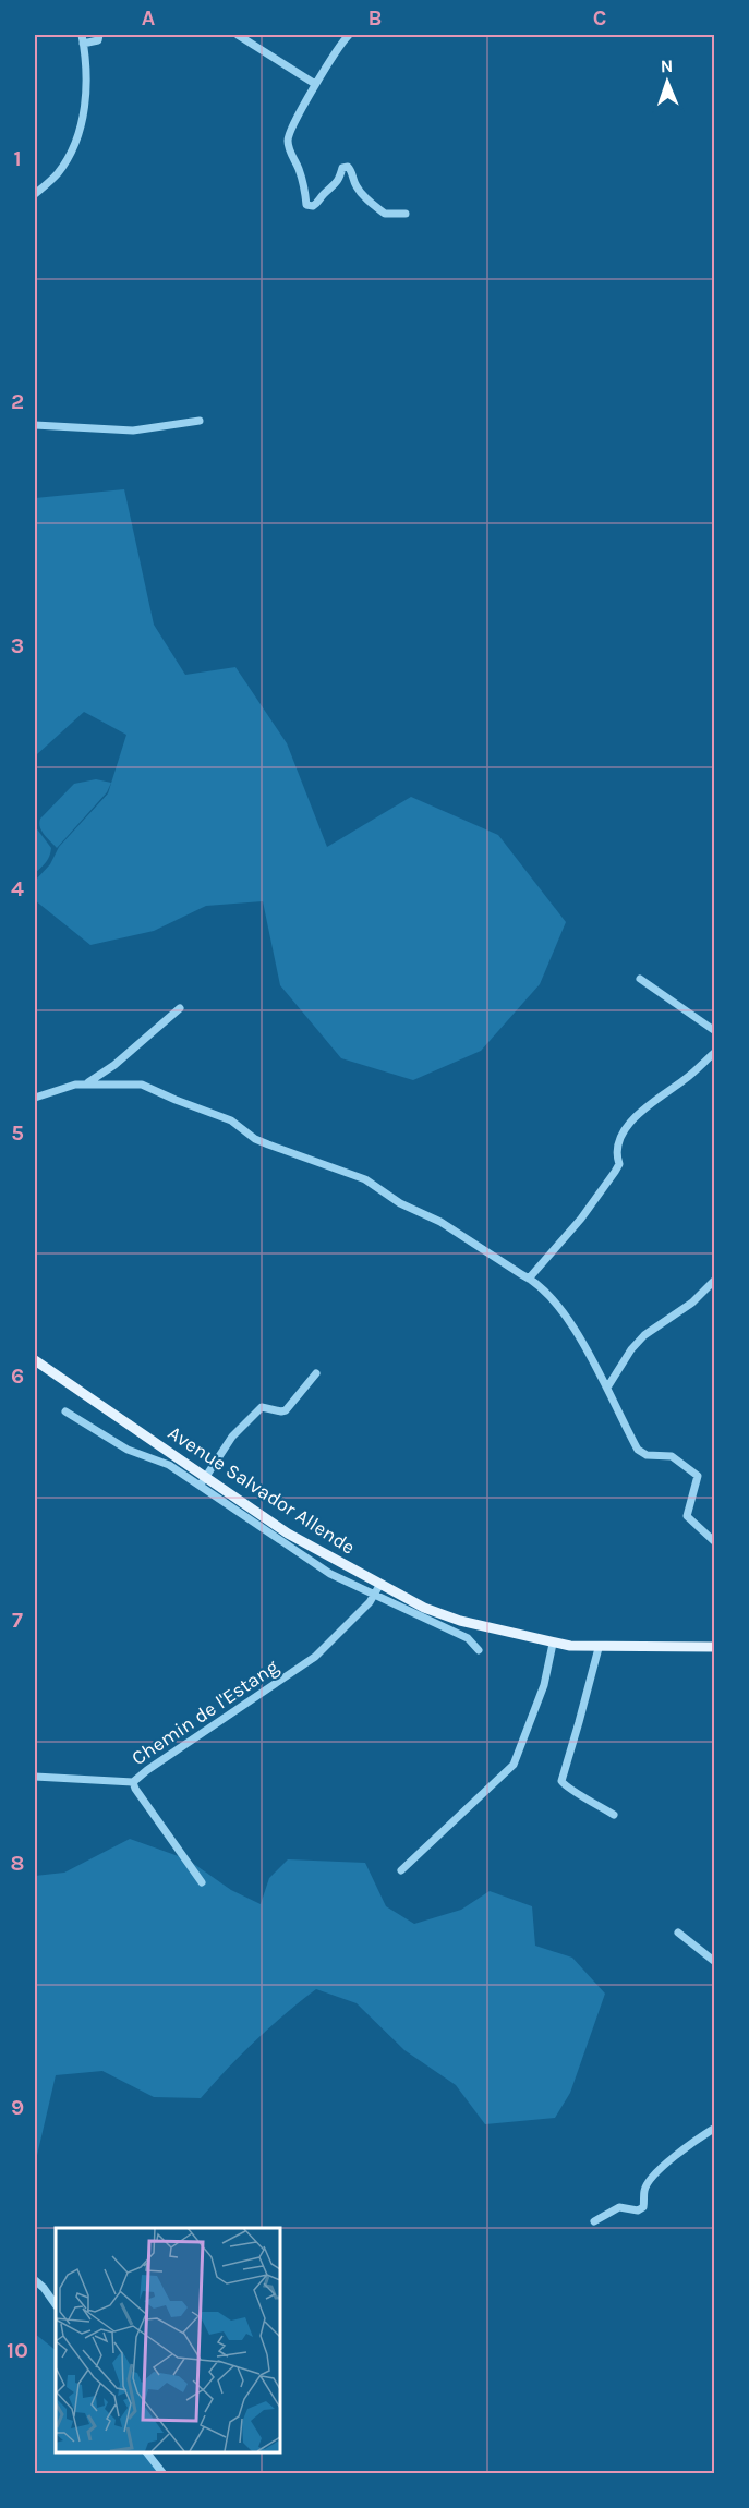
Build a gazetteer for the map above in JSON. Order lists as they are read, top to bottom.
{
  "streets": {
    "main road": ["Avenue Salvador Allende"],
    "street": ["Chemin de l'Estang"]
  },
  "crossings": [
    ["Avenue Salvador Allende", "Chemin de l'Estang"]
  ],
  "north": "top",
  "grid": {
    "columns": ["A", "B", "C"],
    "rows": [
      "1",
      "2",
      "3",
      "4",
      "5",
      "6",
      "7",
      "8",
      "9",
      "10"
    ]
  }
}
